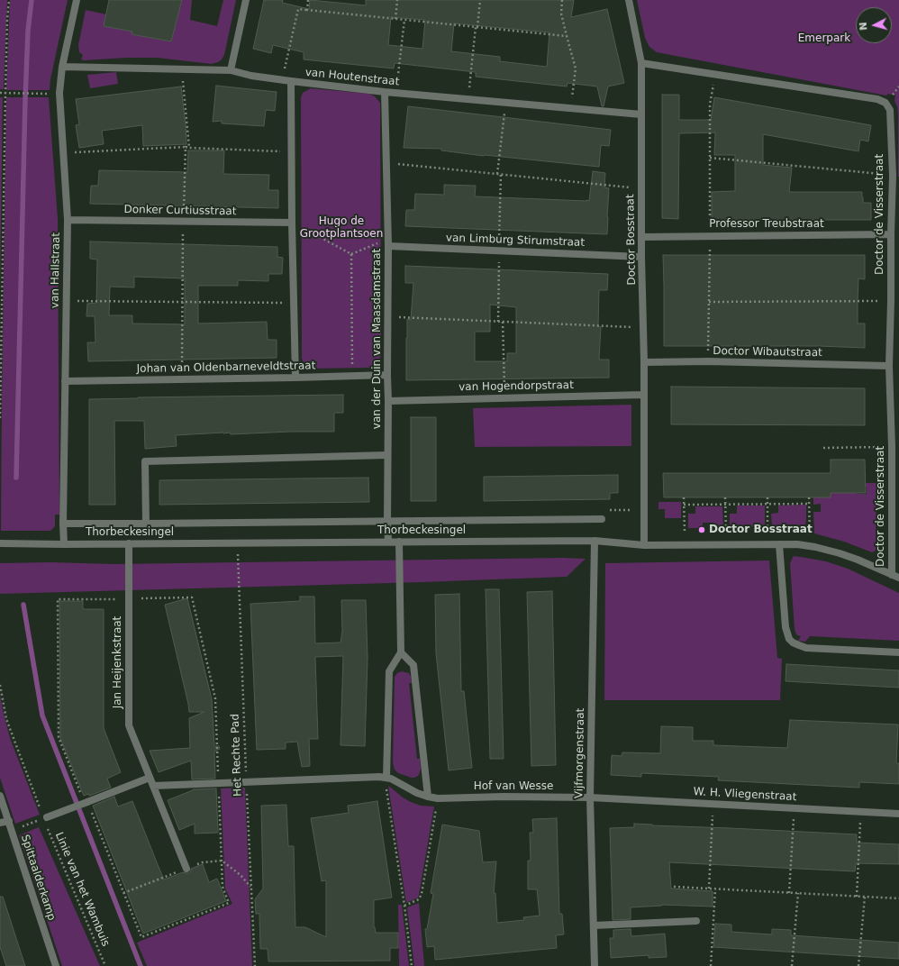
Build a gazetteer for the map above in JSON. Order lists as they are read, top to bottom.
{
  "streets": {
    "street": [
      "van Houtenstraat",
      "Donker Curtiusstraat",
      "Doctor de Visserstraat",
      "Professor Treubstraat",
      "Doctor Bosstraat",
      "van Limburg Stirumstraat",
      "van Hallstraat",
      "van der Duin van Maasdamstraat",
      "Doctor Wibautstraat",
      "Johan van Oldenbarneveldtstraat",
      "van Hogendorpstraat",
      "Thorbeckesingel",
      "Jan Heijenkstraat",
      "Vijfmorgenstraat",
      "Hof van Wesse",
      "W. H. Vliegenstraat",
      "Spittaalderkamp"
    ],
    "path": ["Het Rechte Pad", "Linie van het Wambuis"]
  },
  "crossings": [
    ["van Houtenstraat", "Doctor Bosstraat"],
    ["van Houtenstraat", "van Hallstraat"],
    ["van Houtenstraat", "van der Duin van Maasdamstraat"],
    ["Donker Curtiusstraat", "van Hallstraat"],
    ["Doctor de Visserstraat", "Professor Treubstraat"],
    ["Doctor de Visserstraat", "Doctor Bosstraat"],
    ["Doctor de Visserstraat", "Doctor Wibautstraat"],
    ["Doctor de Visserstraat", "Thorbeckesingel"],
    ["Professor Treubstraat", "Doctor Bosstraat"],
    ["Doctor Bosstraat", "van Limburg Stirumstraat"],
    ["Doctor Bosstraat", "Doctor Wibautstraat"],
    ["Doctor Bosstraat", "van Hogendorpstraat"],
    ["Doctor Bosstraat", "Thorbeckesingel"],
    ["van Limburg Stirumstraat", "van der Duin van Maasdamstraat"],
    ["van Hallstraat", "Johan van Oldenbarneveldtstraat"],
    ["van Hallstraat", "Thorbeckesingel"],
    ["van der Duin van Maasdamstraat", "Johan van Oldenbarneveldtstraat"],
    ["van der Duin van Maasdamstraat", "van Hogendorpstraat"],
    ["van der Duin van Maasdamstraat", "Thorbeckesingel"],
    ["Thorbeckesingel", "Jan Heijenkstraat"],
    ["Thorbeckesingel", "Vijfmorgenstraat"],
    ["Thorbeckesingel", "Het Rechte Pad"],
    ["Vijfmorgenstraat", "Hof van Wesse"],
    ["Vijfmorgenstraat", "W. H. Vliegenstraat"],
    ["Het Rechte Pad", "Hof van Wesse"],
    ["Hof van Wesse", "W. H. Vliegenstraat"]
  ],
  "parks": ["Emerpark", "Hugo de Grootplantsoen"],
  "places": ["Doctor Bosstraat"],
  "north": "left"
}
